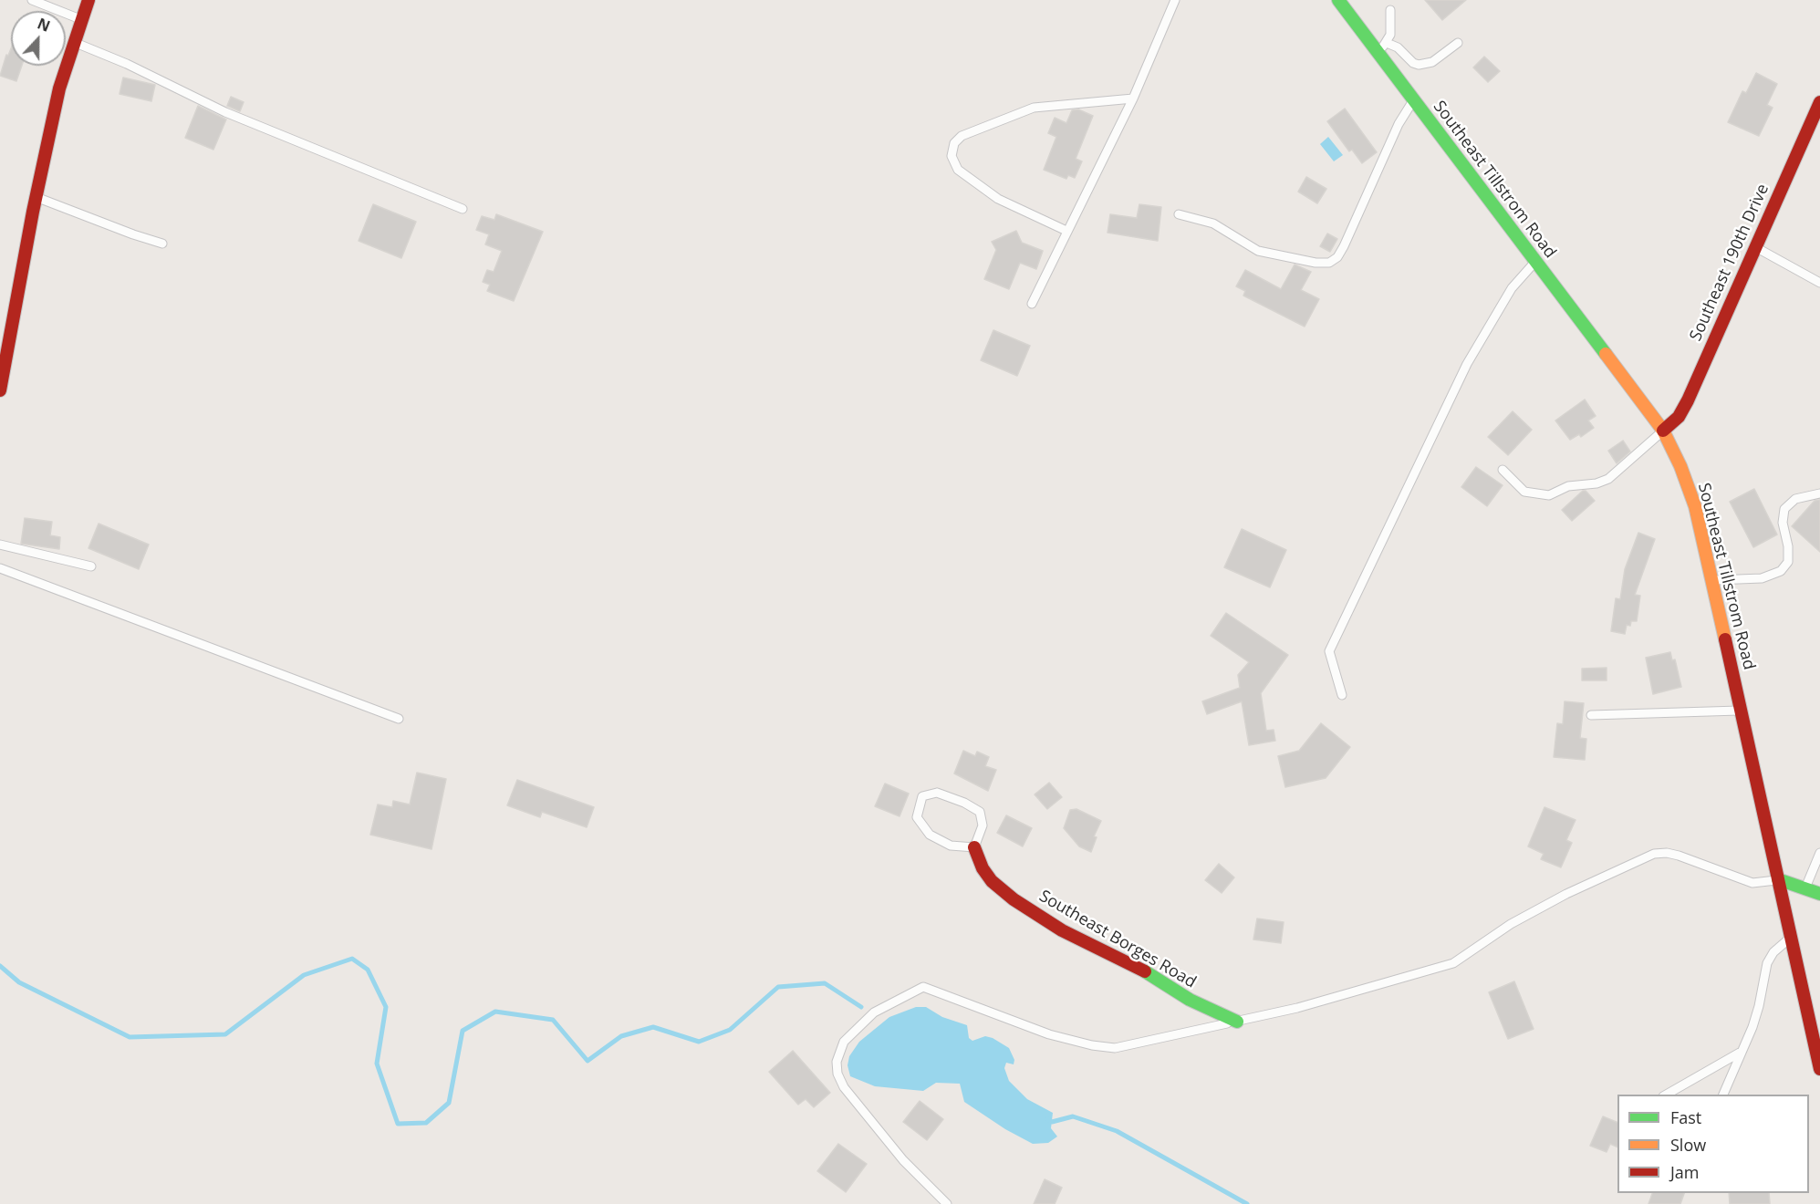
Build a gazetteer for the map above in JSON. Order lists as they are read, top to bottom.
{
  "streets": {
    "main road": ["Southeast Tillstrom Road", "Southeast 190th Drive", "Southeast Borges Road"]
  },
  "crossings": [
    ["Southeast Tillstrom Road", "Southeast 190th Drive"]
  ],
  "legend": ["Fast", "Slow", "Jam"],
  "north": "top"
}
